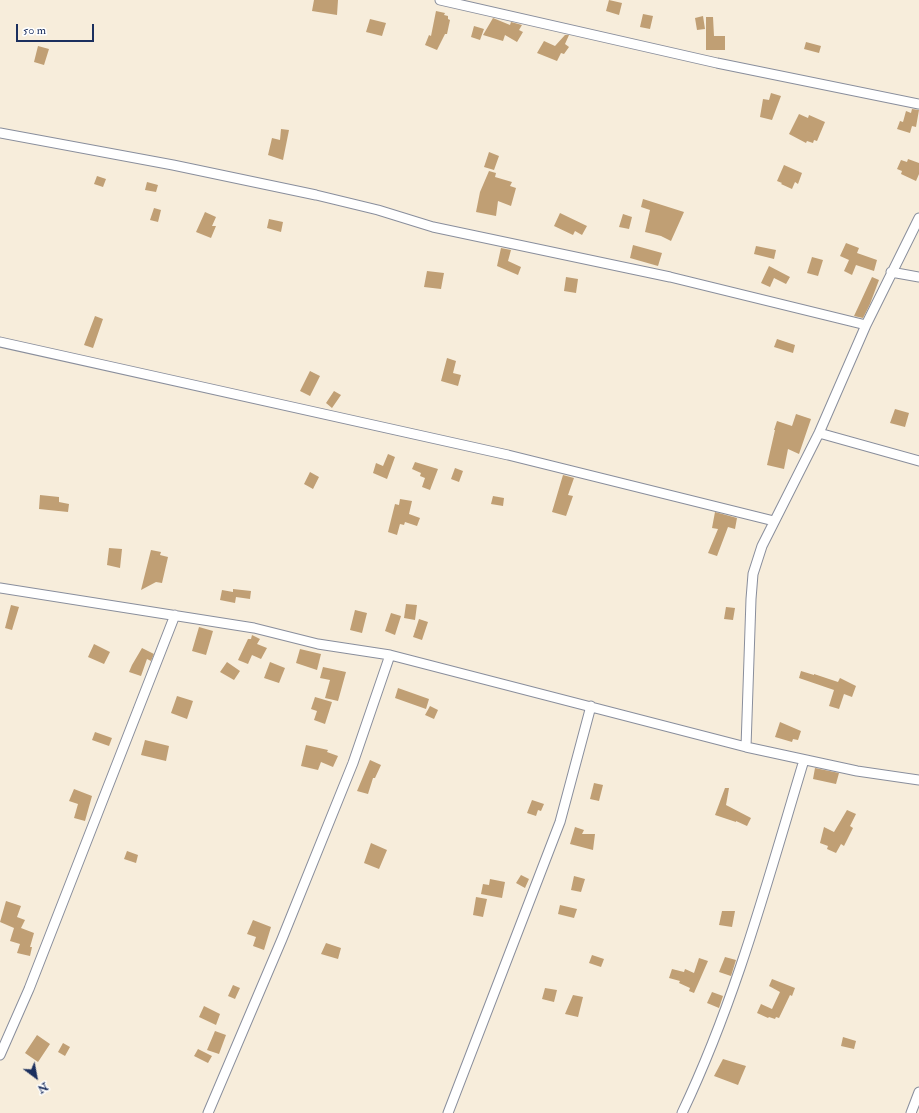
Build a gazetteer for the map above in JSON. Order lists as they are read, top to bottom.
{
  "scale_bar": "50 m",
  "north": "bottom right"
}
